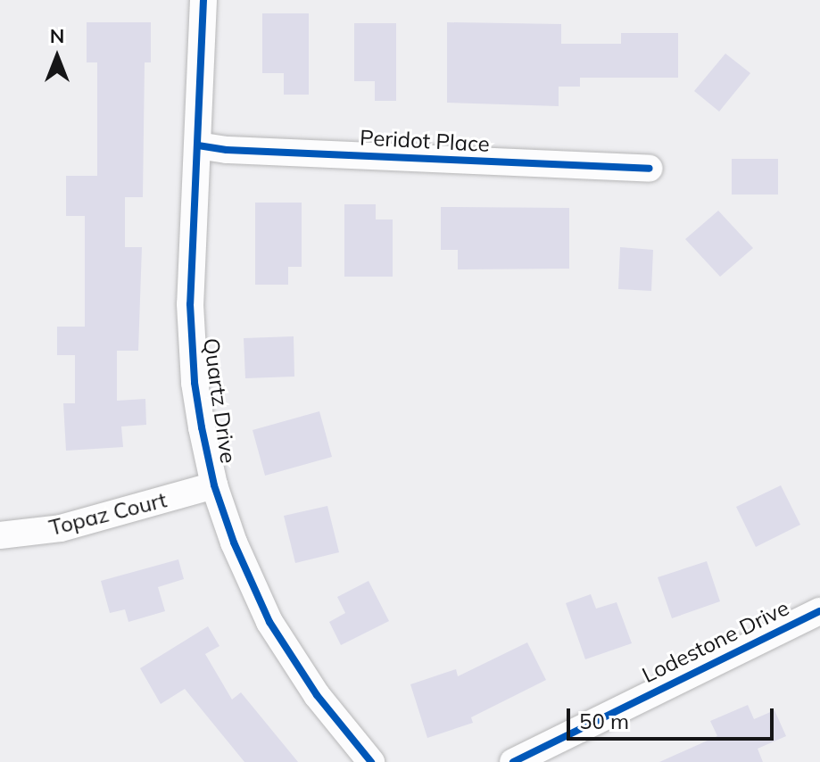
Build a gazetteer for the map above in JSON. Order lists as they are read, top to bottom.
{
  "streets": {
    "street": [
      "Peridot Place",
      "Quartz Drive",
      "Topaz Court",
      "Lodestone Drive"
    ]
  },
  "crossings": [
    ["Peridot Place", "Quartz Drive"],
    ["Quartz Drive", "Topaz Court"]
  ],
  "scale_bar": "50 m",
  "north": "top"
}
